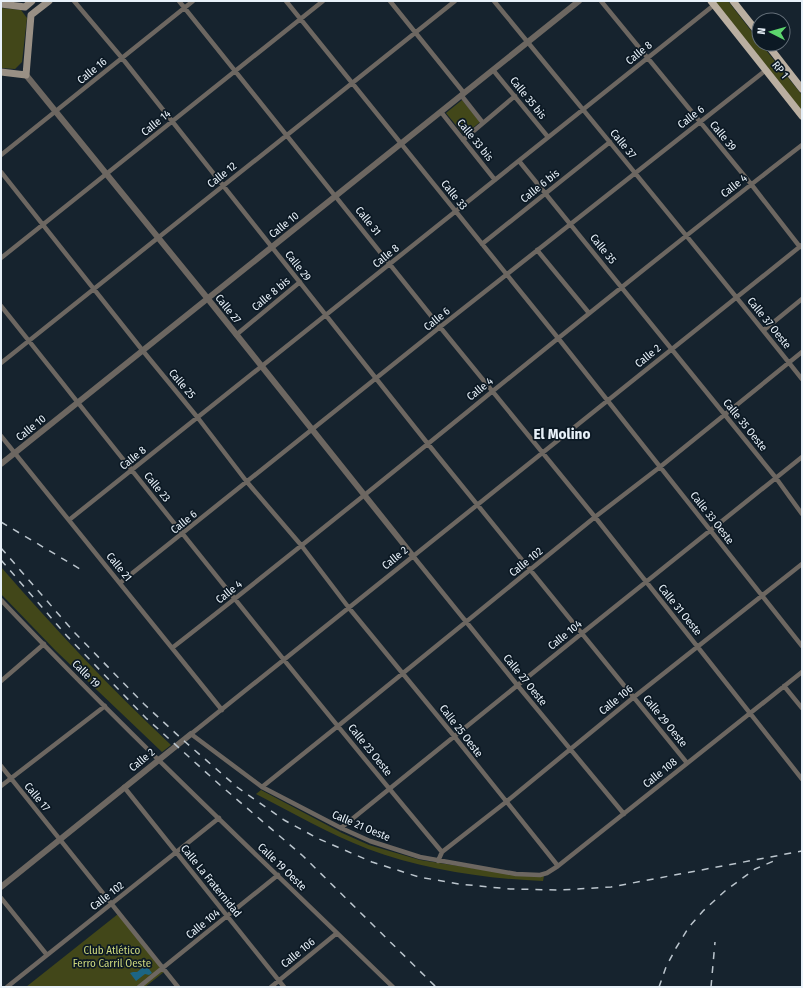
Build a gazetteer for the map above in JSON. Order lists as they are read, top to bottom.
{
  "streets": {
    "main road": ["RP 1"],
    "street": [
      "Calle 8",
      "Calle 16",
      "Calle 35 bis",
      "Calle 6",
      "Calle 14",
      "Calle 39",
      "Calle 33 bis",
      "Calle 37",
      "Calle 12",
      "Calle 6 bis",
      "Calle 4",
      "Calle 33",
      "Calle 31",
      "Calle 10",
      "Calle 35",
      "Calle 29",
      "Calle 8 bis",
      "Calle 27",
      "Calle 37 Oeste",
      "Calle 2",
      "Calle 25",
      "Calle 35 Oeste",
      "Calle 23",
      "Calle 33 Oeste",
      "Calle 102",
      "Calle 21",
      "Calle 31 Oeste",
      "Calle 104",
      "Calle 19",
      "Calle 27 Oeste",
      "Calle 106",
      "Calle 29 Oeste",
      "Calle 25 Oeste",
      "Calle 23 Oeste",
      "Calle 108",
      "Calle 17",
      "Calle 21 Oeste",
      "Calle 19 Oeste",
      "Calle La Fraternidad"
    ]
  },
  "crossings": [
    ["Calle 8", "RP 1"],
    ["Calle 8", "Calle 35 bis"],
    ["Calle 8", "Calle 39"],
    ["Calle 8", "Calle 33 bis"],
    ["Calle 8", "Calle 37"],
    ["Calle 8", "Calle 33"],
    ["Calle 8", "Calle 31"],
    ["Calle 8", "Calle 35"],
    ["Calle 8", "Calle 29"],
    ["Calle 8", "Calle 27"],
    ["Calle 8", "Calle 25"],
    ["Calle 8", "Calle 23"],
    ["Calle 8", "Calle 21"],
    ["RP 1", "Calle 6"],
    ["Calle 16", "Calle 31"],
    ["Calle 16", "Calle 29"],
    ["Calle 16", "Calle 27"],
    ["Calle 35 bis", "Calle 10"],
    ["Calle 6", "Calle 39"],
    ["Calle 6", "Calle 37"],
    ["Calle 6", "Calle 33"],
    ["Calle 6", "Calle 31"],
    ["Calle 6", "Calle 35"],
    ["Calle 6", "Calle 29"],
    ["Calle 6", "Calle 27"],
    ["Calle 6", "Calle 25"],
    ["Calle 6", "Calle 23"],
    ["Calle 6", "Calle 21"],
    ["Calle 14", "Calle 33"],
    ["Calle 14", "Calle 31"],
    ["Calle 14", "Calle 29"],
    ["Calle 14", "Calle 27"],
    ["Calle 14", "Calle 25"],
    ["Calle 39", "Calle 4"],
    ["Calle 39", "Calle 2"],
    ["Calle 33 bis", "Calle 10"],
    ["Calle 37", "Calle 6 bis"],
    ["Calle 37", "Calle 4"],
    ["Calle 37", "Calle 10"],
    ["Calle 37", "Calle 37 Oeste"],
    ["Calle 37", "Calle 2"],
    ["Calle 12", "Calle 33"],
    ["Calle 12", "Calle 31"],
    ["Calle 12", "Calle 29"],
    ["Calle 12", "Calle 27"],
    ["Calle 12", "Calle 25"],
    ["Calle 12", "Calle 23"],
    ["Calle 6 bis", "Calle 33"],
    ["Calle 6 bis", "Calle 35"],
    ["Calle 4", "Calle 33"],
    ["Calle 4", "Calle 31"],
    ["Calle 4", "Calle 35"],
    ["Calle 4", "Calle 29"],
    ["Calle 4", "Calle 27"],
    ["Calle 4", "Calle 25"],
    ["Calle 4", "Calle 23"],
    ["Calle 4", "Calle 21"],
    ["Calle 33", "Calle 10"],
    ["Calle 33", "Calle 2"],
    ["Calle 33", "Calle 33 Oeste"],
    ["Calle 31", "Calle 10"],
    ["Calle 31", "Calle 2"],
    ["Calle 31", "Calle 31 Oeste"],
    ["Calle 10", "Calle 29"],
    ["Calle 10", "Calle 27"],
    ["Calle 10", "Calle 25"],
    ["Calle 10", "Calle 23"],
    ["Calle 10", "Calle 21"],
    ["Calle 35", "Calle 2"],
    ["Calle 35", "Calle 35 Oeste"],
    ["Calle 29", "Calle 8 bis"],
    ["Calle 29", "Calle 2"],
    ["Calle 29", "Calle 29 Oeste"],
    ["Calle 8 bis", "Calle 27"],
    ["Calle 27", "Calle 2"],
    ["Calle 27", "Calle 27 Oeste"],
    ["Calle 37 Oeste", "Calle 2"],
    ["Calle 37 Oeste", "Calle 102"],
    ["Calle 2", "Calle 25"],
    ["Calle 2", "Calle 35 Oeste"],
    ["Calle 2", "Calle 23"],
    ["Calle 2", "Calle 33 Oeste"],
    ["Calle 2", "Calle 21"],
    ["Calle 2", "Calle 31 Oeste"],
    ["Calle 2", "Calle 19"],
    ["Calle 2", "Calle 27 Oeste"],
    ["Calle 2", "Calle 29 Oeste"],
    ["Calle 2", "Calle 25 Oeste"],
    ["Calle 2", "Calle 23 Oeste"],
    ["Calle 2", "Calle 17"],
    ["Calle 2", "Calle 21 Oeste"],
    ["Calle 2", "Calle 19 Oeste"],
    ["Calle 2", "Calle La Fraternidad"],
    ["Calle 25", "Calle 25 Oeste"],
    ["Calle 35 Oeste", "Calle 102"],
    ["Calle 35 Oeste", "Calle 104"],
    ["Calle 23", "Calle 23 Oeste"],
    ["Calle 33 Oeste", "Calle 102"],
    ["Calle 33 Oeste", "Calle 104"],
    ["Calle 33 Oeste", "Calle 106"],
    ["Calle 102", "Calle 31 Oeste"],
    ["Calle 102", "Calle 27 Oeste"],
    ["Calle 102", "Calle 29 Oeste"],
    ["Calle 102", "Calle 25 Oeste"],
    ["Calle 102", "Calle 23 Oeste"],
    ["Calle 102", "Calle 17"],
    ["Calle 102", "Calle 21 Oeste"],
    ["Calle 102", "Calle 19 Oeste"],
    ["Calle 102", "Calle La Fraternidad"],
    ["Calle 31 Oeste", "Calle 104"],
    ["Calle 31 Oeste", "Calle 106"],
    ["Calle 31 Oeste", "Calle 108"],
    ["Calle 104", "Calle 27 Oeste"],
    ["Calle 104", "Calle 29 Oeste"],
    ["Calle 104", "Calle 25 Oeste"],
    ["Calle 104", "Calle 23 Oeste"],
    ["Calle 104", "Calle 17"],
    ["Calle 104", "Calle 21 Oeste"],
    ["Calle 104", "Calle 19 Oeste"],
    ["Calle 104", "Calle La Fraternidad"],
    ["Calle 19", "Calle 19 Oeste"],
    ["Calle 27 Oeste", "Calle 106"],
    ["Calle 27 Oeste", "Calle 108"],
    ["Calle 106", "Calle 29 Oeste"],
    ["Calle 106", "Calle 25 Oeste"],
    ["Calle 106", "Calle 23 Oeste"],
    ["Calle 106", "Calle 19 Oeste"],
    ["Calle 106", "Calle La Fraternidad"],
    ["Calle 29 Oeste", "Calle 108"],
    ["Calle 25 Oeste", "Calle 108"],
    ["Calle 108", "Calle 21 Oeste"]
  ],
  "districts": ["El Molino"],
  "parks": ["Club Atlético Ferro Carril Oeste"],
  "north": "left"
}
